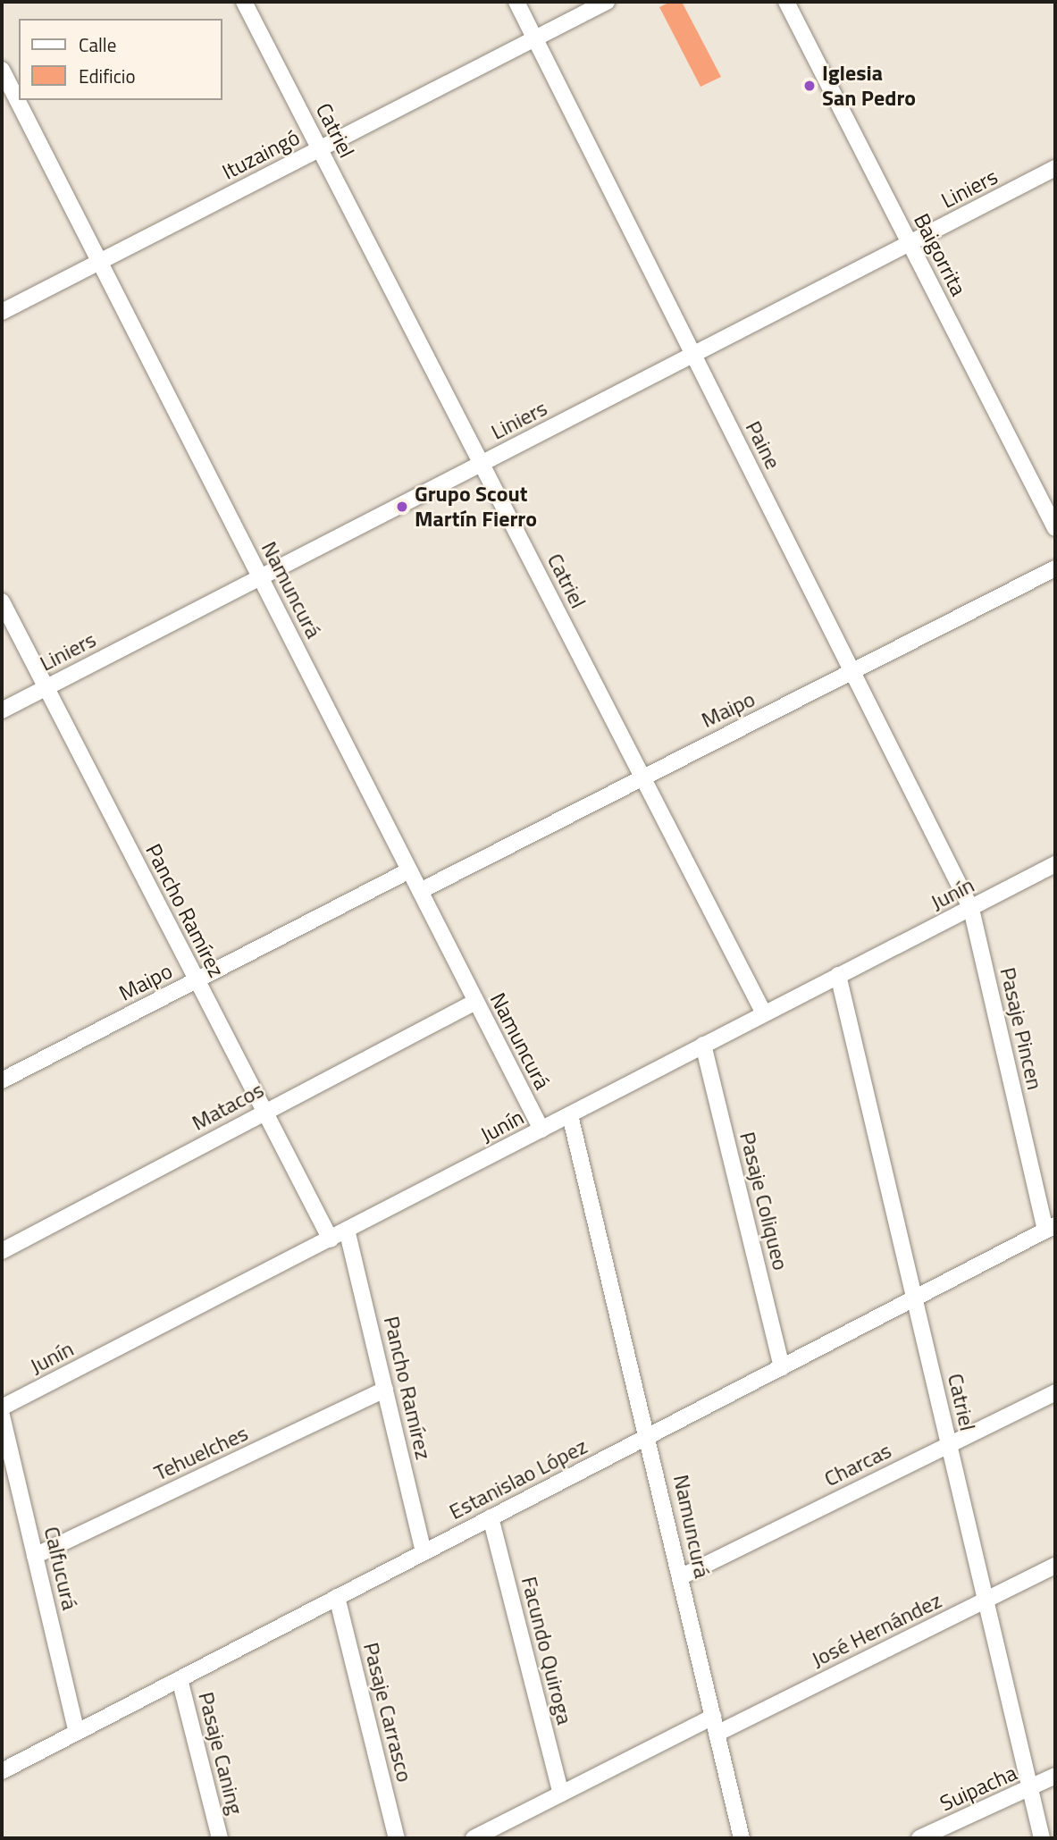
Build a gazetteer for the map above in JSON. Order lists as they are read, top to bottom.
{
  "streets": {
    "street": [
      "Catriel",
      "Ituzaingó",
      "Liniers",
      "Baigorrita",
      "Paine",
      "Namuncurá",
      "Maipo",
      "Junín",
      "Pancho Ramírez",
      "Pasaje Pincen",
      "Matacos",
      "Pasaje Coliqueo",
      "Tehuelches",
      "Charcas",
      "Estanislao López",
      "Calfucurá",
      "José Hernández",
      "Facundo Quiroga",
      "Pasaje Carrasco",
      "Pasaje Caning",
      "Suipacha"
    ]
  },
  "crossings": [
    ["Catriel", "Ituzaingó"],
    ["Catriel", "Liniers"],
    ["Catriel", "Maipo"],
    ["Catriel", "Junín"],
    ["Catriel", "Charcas"],
    ["Catriel", "Estanislao López"],
    ["Catriel", "José Hernández"],
    ["Catriel", "Suipacha"],
    ["Ituzaingó", "Paine"],
    ["Ituzaingó", "Namuncurá"],
    ["Liniers", "Baigorrita"],
    ["Liniers", "Paine"],
    ["Liniers", "Namuncurá"],
    ["Liniers", "Pancho Ramírez"],
    ["Paine", "Maipo"],
    ["Paine", "Junín"],
    ["Paine", "Pasaje Pincen"],
    ["Namuncurá", "Maipo"],
    ["Namuncurá", "Junín"],
    ["Namuncurá", "Matacos"],
    ["Namuncurá", "Charcas"],
    ["Namuncurá", "Estanislao López"],
    ["Namuncurá", "José Hernández"],
    ["Maipo", "Pancho Ramírez"],
    ["Junín", "Pancho Ramírez"],
    ["Junín", "Pasaje Pincen"],
    ["Junín", "Pasaje Coliqueo"],
    ["Pancho Ramírez", "Matacos"],
    ["Pancho Ramírez", "Tehuelches"],
    ["Pancho Ramírez", "Estanislao López"],
    ["Pasaje Pincen", "Estanislao López"],
    ["Pasaje Coliqueo", "Estanislao López"],
    ["Tehuelches", "Calfucurá"],
    ["Estanislao López", "Calfucurá"],
    ["Estanislao López", "Facundo Quiroga"],
    ["Estanislao López", "Pasaje Carrasco"],
    ["Estanislao López", "Pasaje Caning"]
  ],
  "places": ["Iglesia San Pedro", "Grupo Scout Martín Fierro"],
  "legend": ["Calle", "Edificio"]
}
